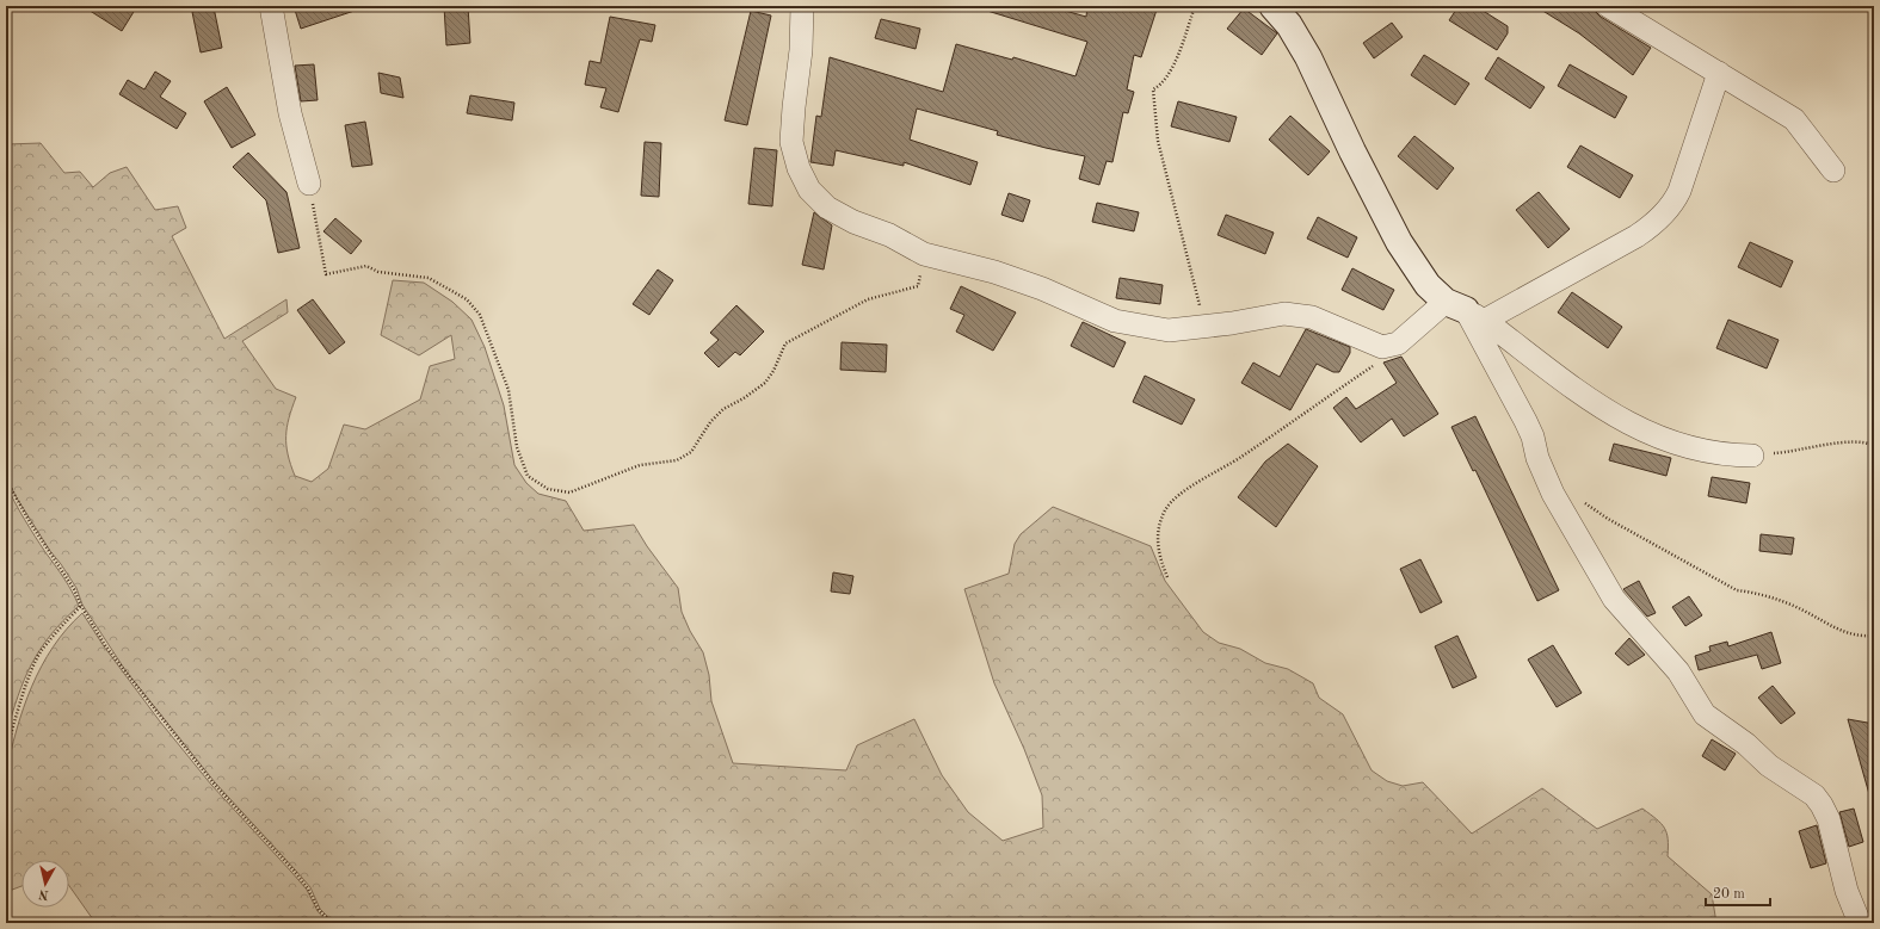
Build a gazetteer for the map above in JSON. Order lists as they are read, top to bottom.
{
  "scale_bar": "20 m",
  "north": "bottom"
}
